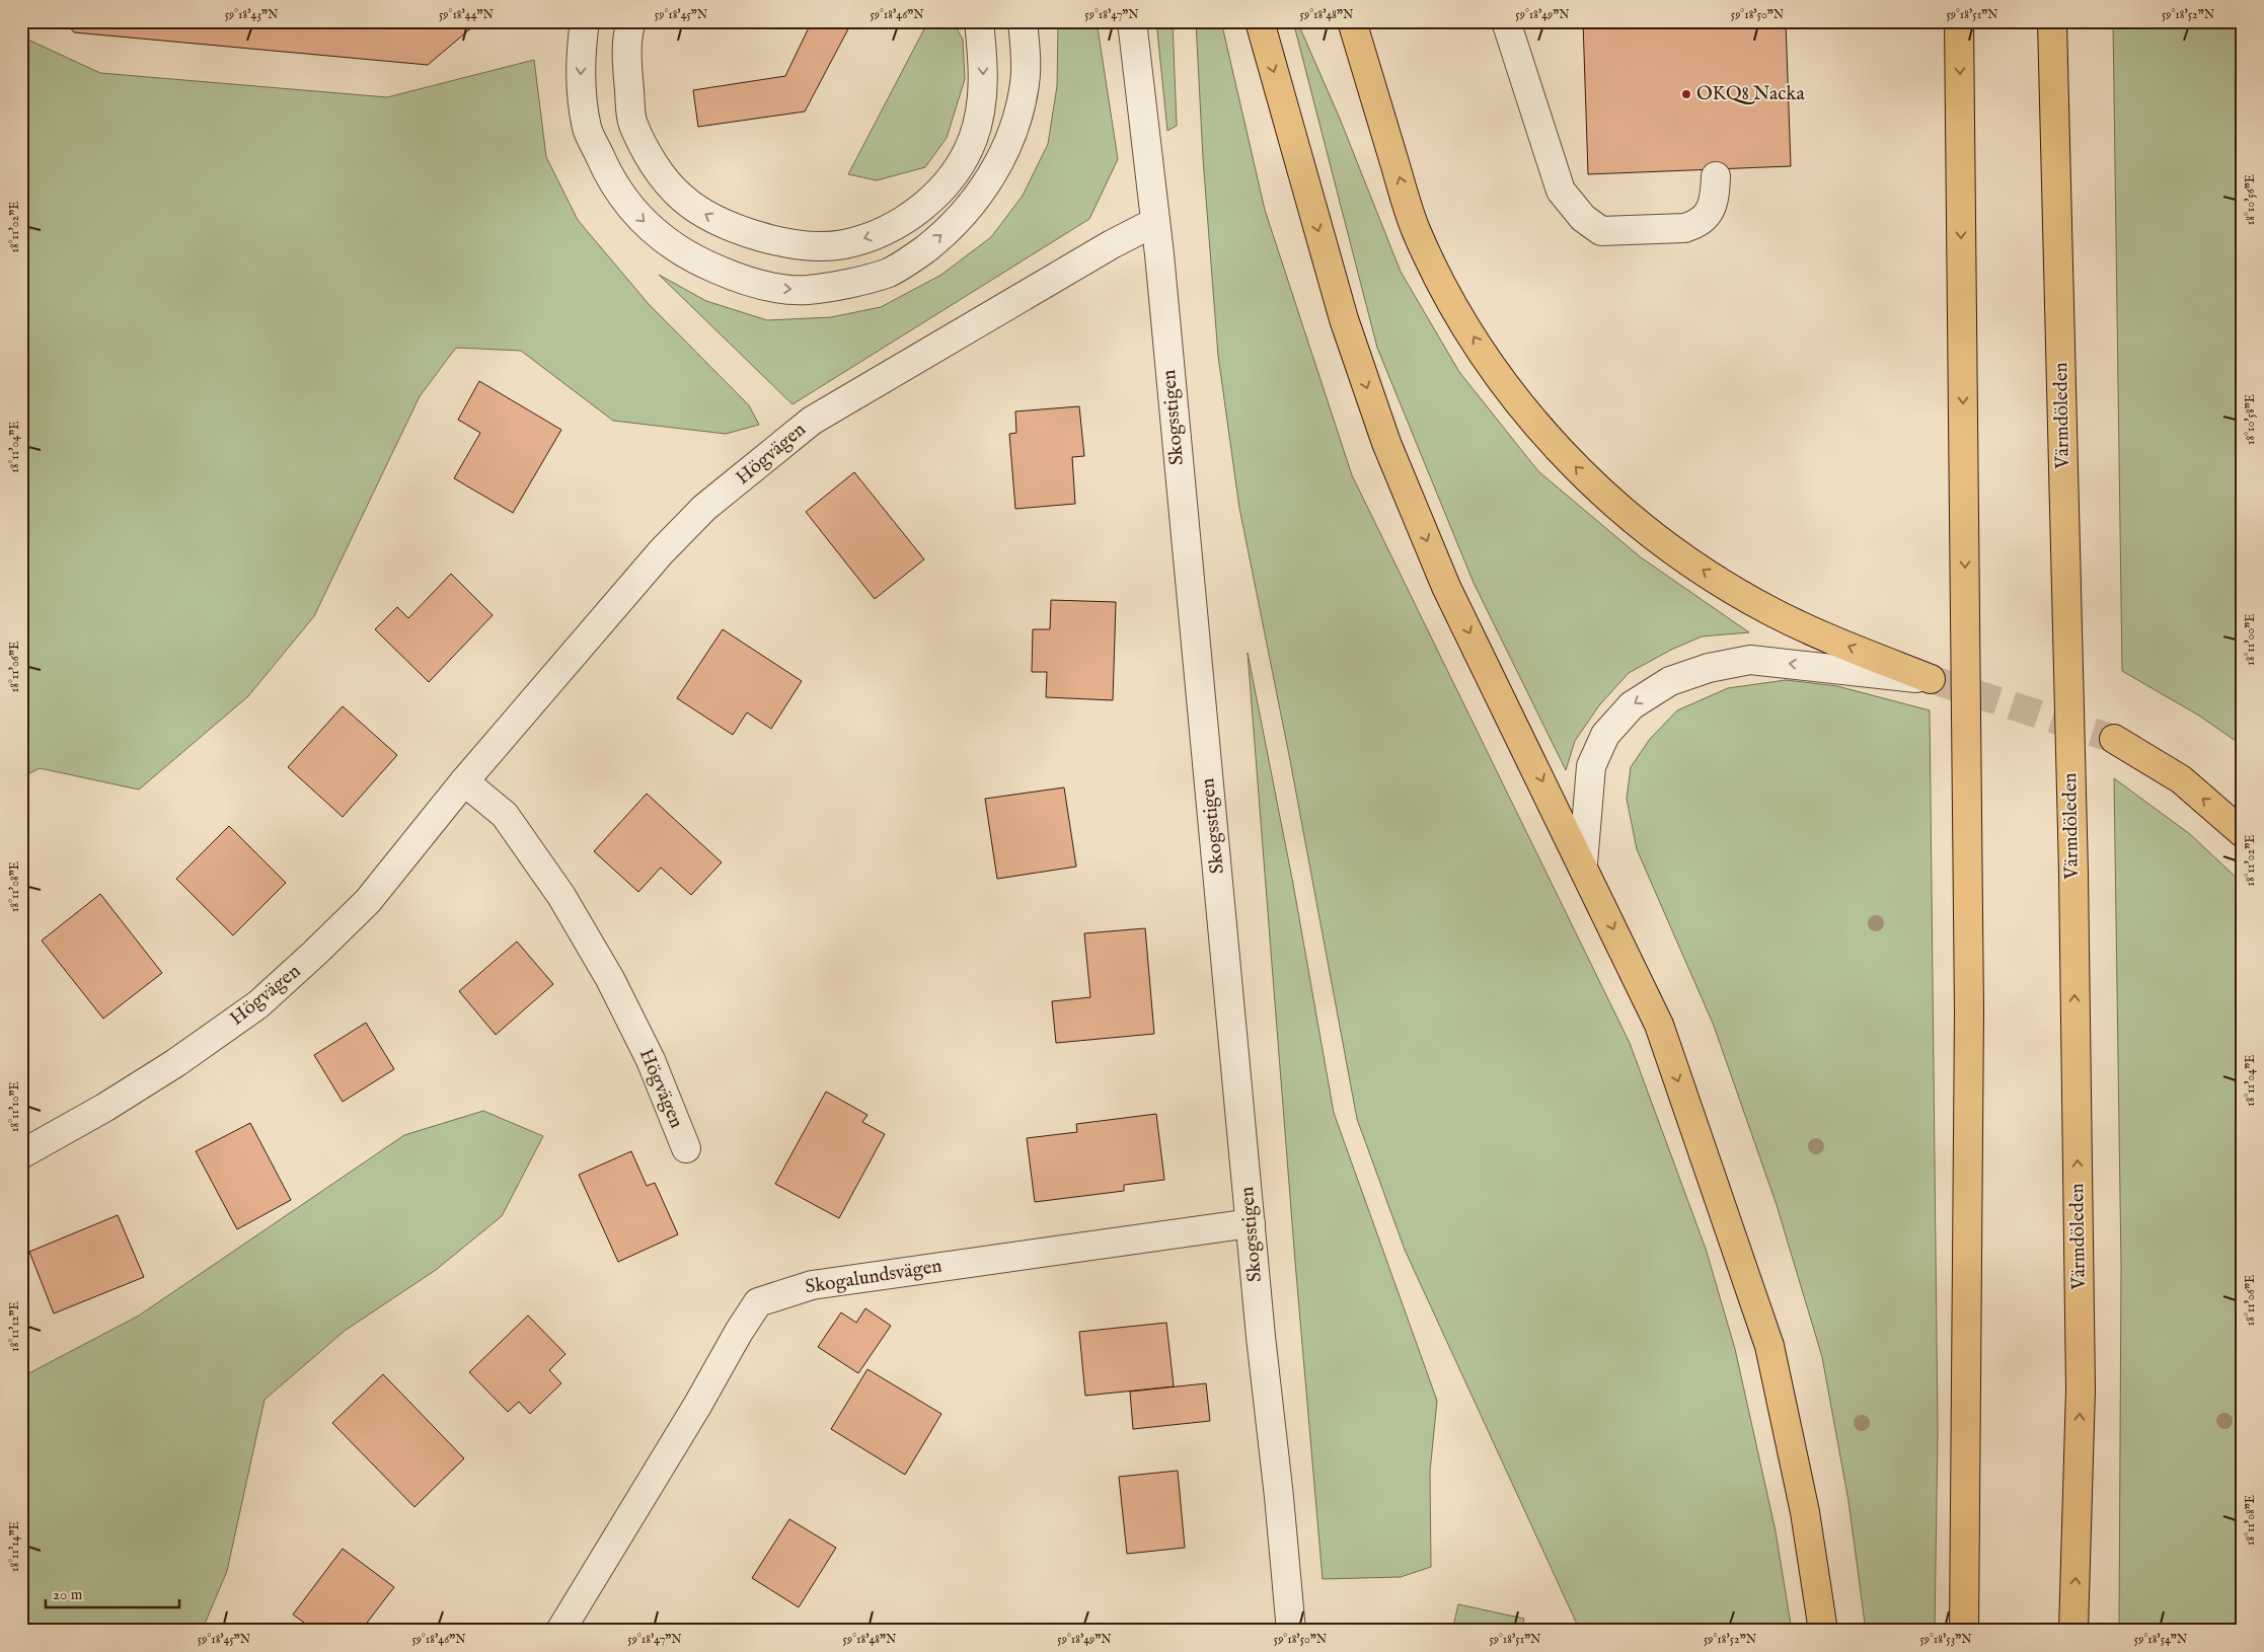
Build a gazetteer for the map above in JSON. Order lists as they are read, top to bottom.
{
  "streets": {
    "highway": ["Värmdöleden"],
    "street": ["Skogsstigen", "Högvägen", "Skogalundsvägen"]
  },
  "crossings": [
    ["Skogsstigen", "Högvägen"],
    ["Skogsstigen", "Skogalundsvägen"]
  ],
  "places": ["OKQ8 Nacka"],
  "scale_bar": "20 m",
  "coordinates": [
    "59°18'43\"N",
    "59°18'44\"N",
    "59°18'45\"N",
    "59°18'46\"N",
    "59°18'47\"N",
    "59°18'48\"N",
    "59°18'49\"N",
    "59°18'50\"N",
    "59°18'51\"N",
    "59°18'52\"N",
    "18°10'56\"E",
    "18°11'02\"E",
    "18°10'58\"E",
    "18°11'04\"E",
    "18°11'00\"E",
    "18°11'06\"E",
    "18°11'08\"E",
    "18°11'10\"E",
    "18°11'12\"E",
    "18°11'14\"E",
    "59°18'53\"N",
    "59°18'54\"N"
  ]
}
